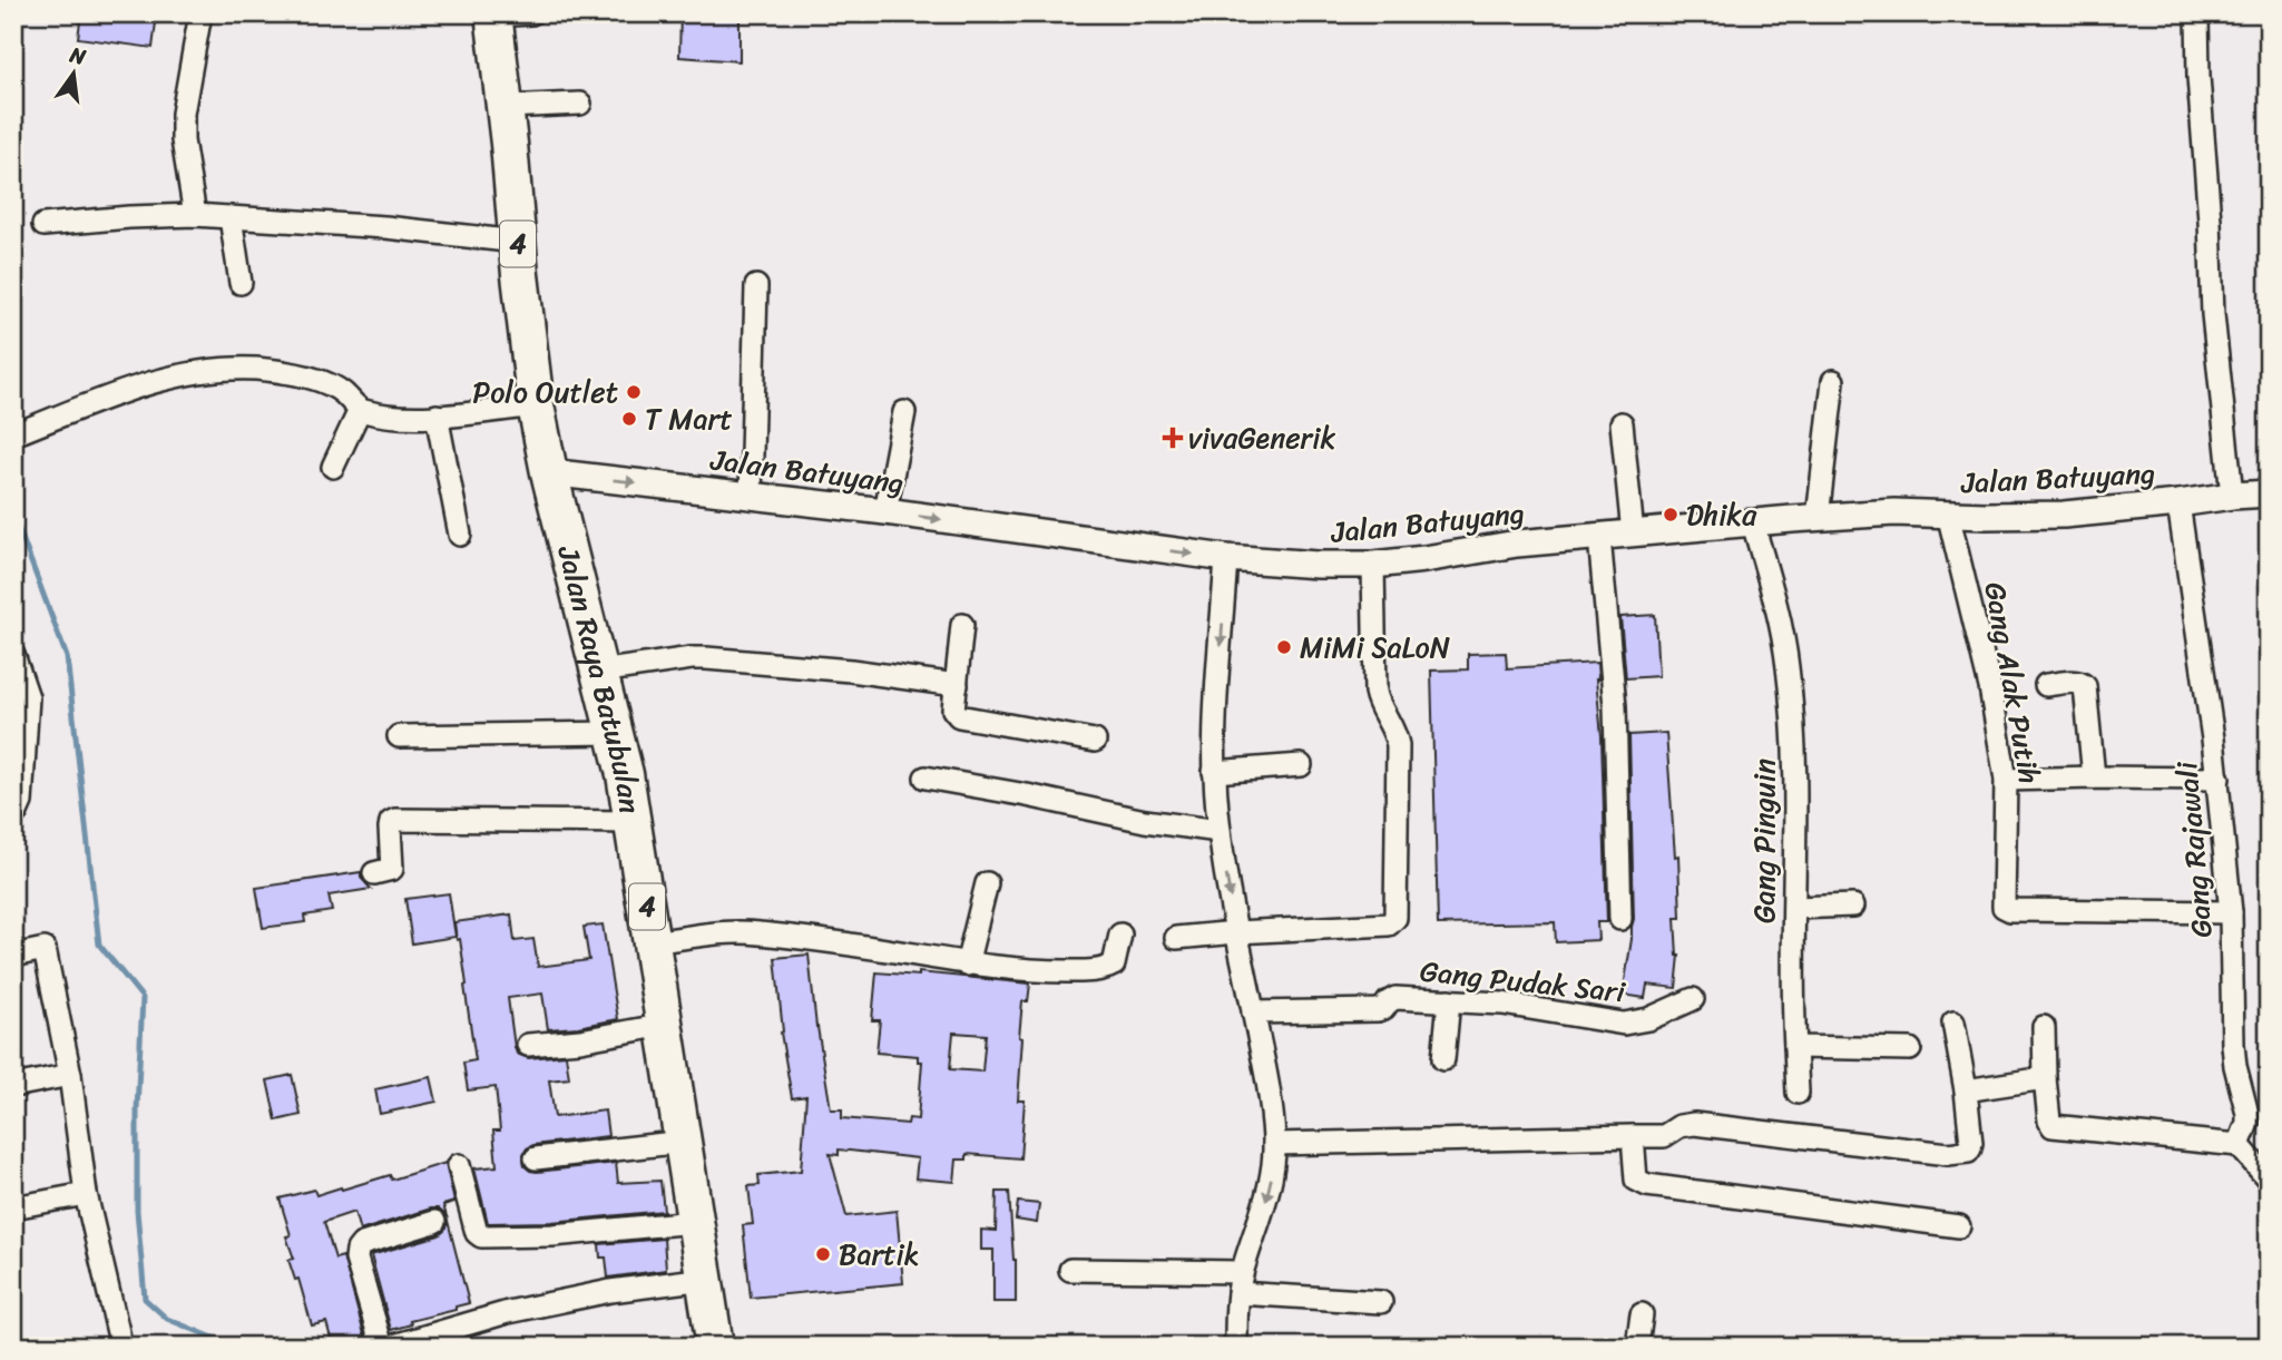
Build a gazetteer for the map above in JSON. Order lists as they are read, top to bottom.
{
  "streets": {
    "highway": ["4", "Jalan Raya Batubulan"],
    "street": [
      "Jalan Batuyang",
      "Gang Alak Putih",
      "Gang Pinguin",
      "Gang Rajawali",
      "Gang Pudak Sari"
    ]
  },
  "crossings": [
    ["Jalan Batuyang", "Jalan Raya Batubulan"],
    ["Jalan Batuyang", "Gang Alak Putih"],
    ["Jalan Batuyang", "Gang Pinguin"],
    ["Jalan Batuyang", "Gang Rajawali"],
    ["Gang Alak Putih", "Gang Rajawali"]
  ],
  "places": {
    "other": [
      "Polo Outlet",
      "T Mart",
      "Dhika",
      "MiMi SaLoN",
      "Bartik"
    ],
    "health": ["vivaGenerik"]
  },
  "north": "top"
}
